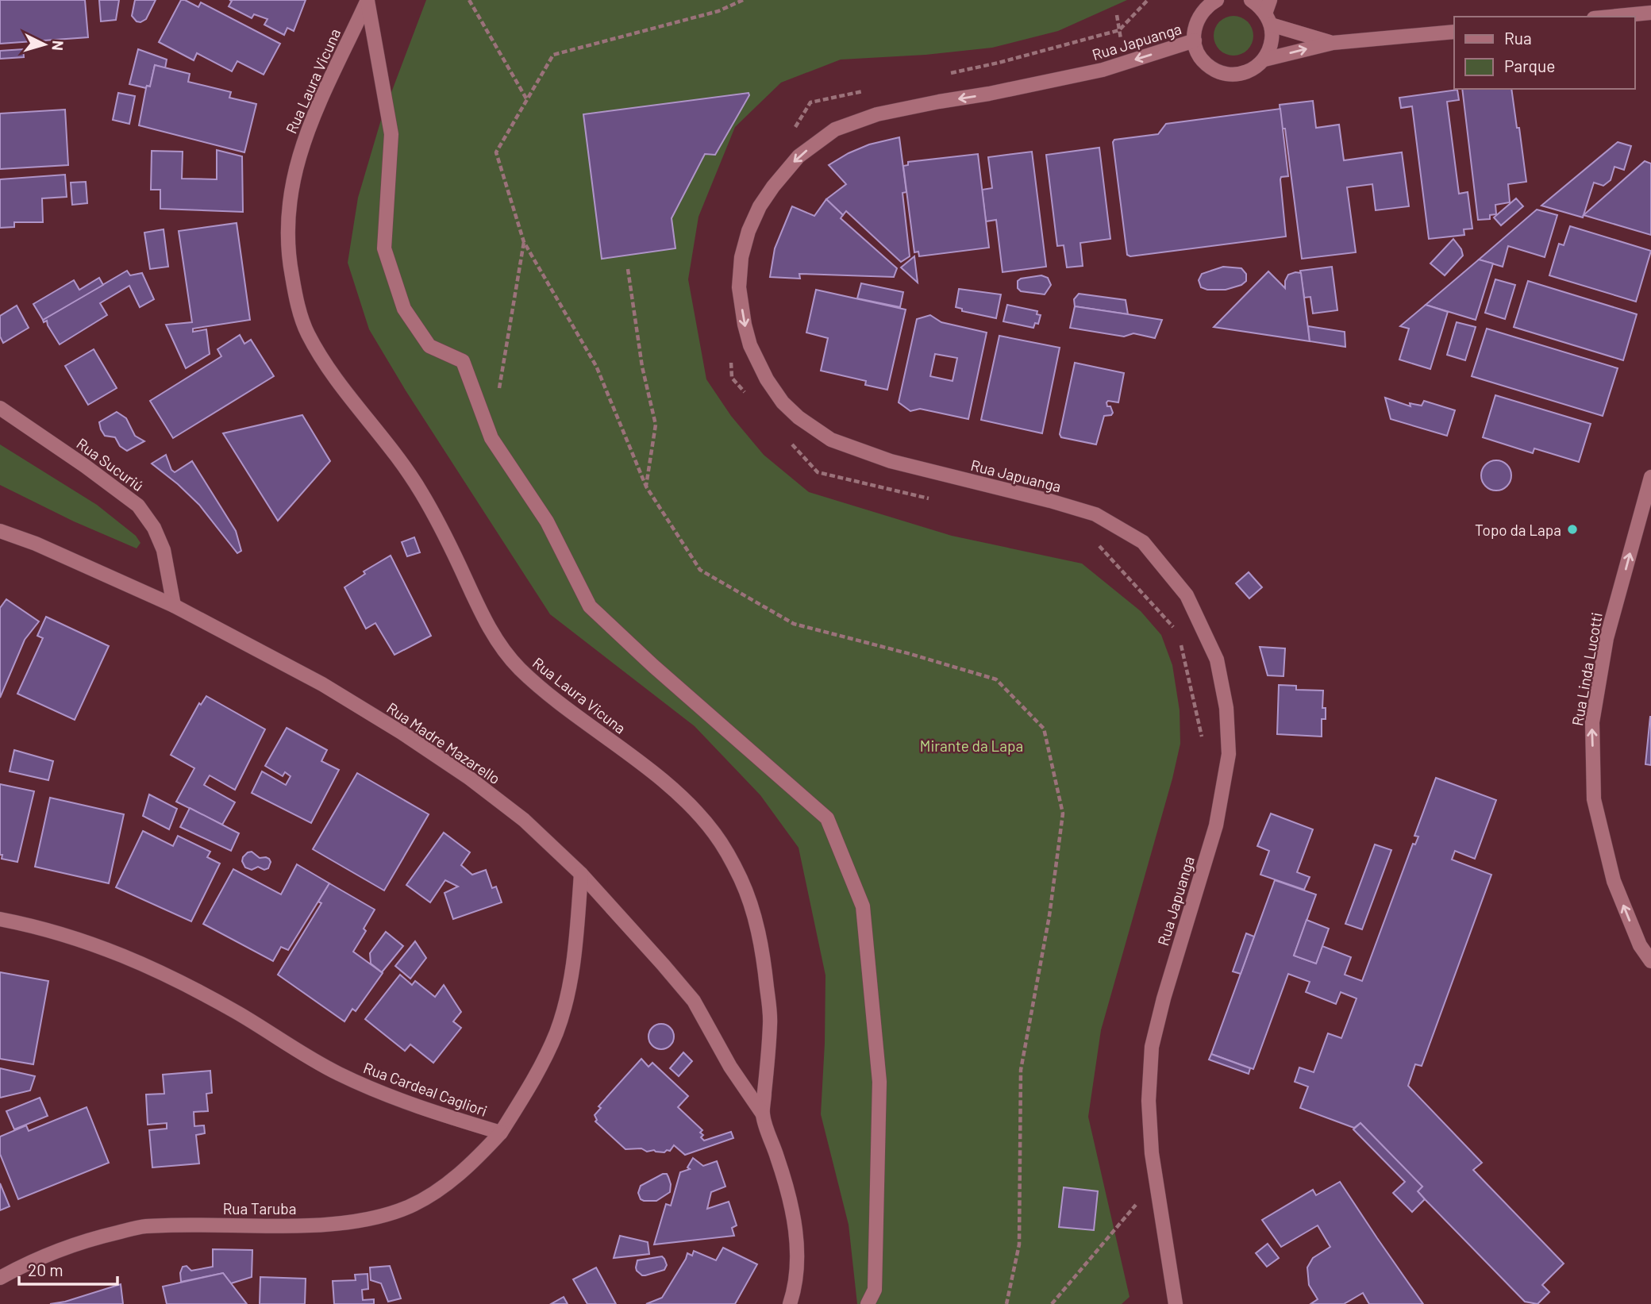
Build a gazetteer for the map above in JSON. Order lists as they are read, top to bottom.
{
  "streets": {
    "street": [
      "Rua Japuanga",
      "Rua Laura Vicuna",
      "Rua Sucuriú",
      "Rua Linda Lucotti",
      "Rua Madre Mazarello",
      "Rua Cardeal Cagliori",
      "Rua Taruba"
    ]
  },
  "crossings": [
    ["Rua Laura Vicuna", "Rua Madre Mazarello"],
    ["Rua Sucuriú", "Rua Madre Mazarello"],
    ["Rua Madre Mazarello", "Rua Cardeal Cagliori"],
    ["Rua Cardeal Cagliori", "Rua Taruba"]
  ],
  "one_way": ["Rua Linda Lucotti"],
  "parks": ["Mirante da Lapa"],
  "places": ["Topo da Lapa"],
  "legend": ["Rua", "Parque"],
  "scale_bar": "20 m",
  "north": "right"
}
